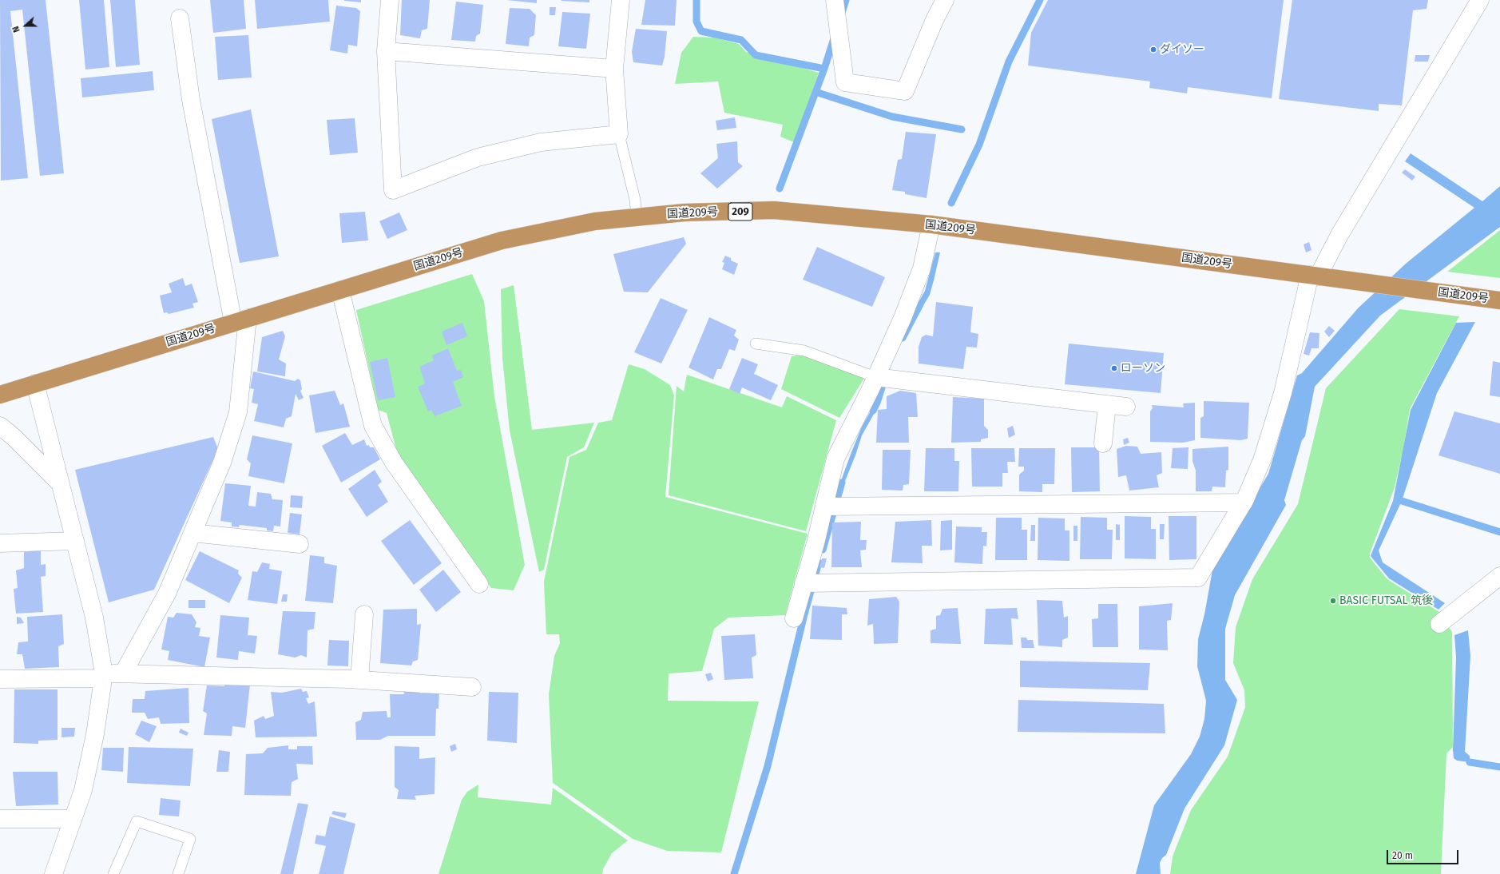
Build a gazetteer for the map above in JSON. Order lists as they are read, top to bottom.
{
  "streets": {
    "highway": ["209", "国道209号"]
  },
  "places": ["ダイソー", "ローソン", "BASIC FUTSAL 筑後"],
  "scale_bar": "20 m",
  "north": "left"
}
